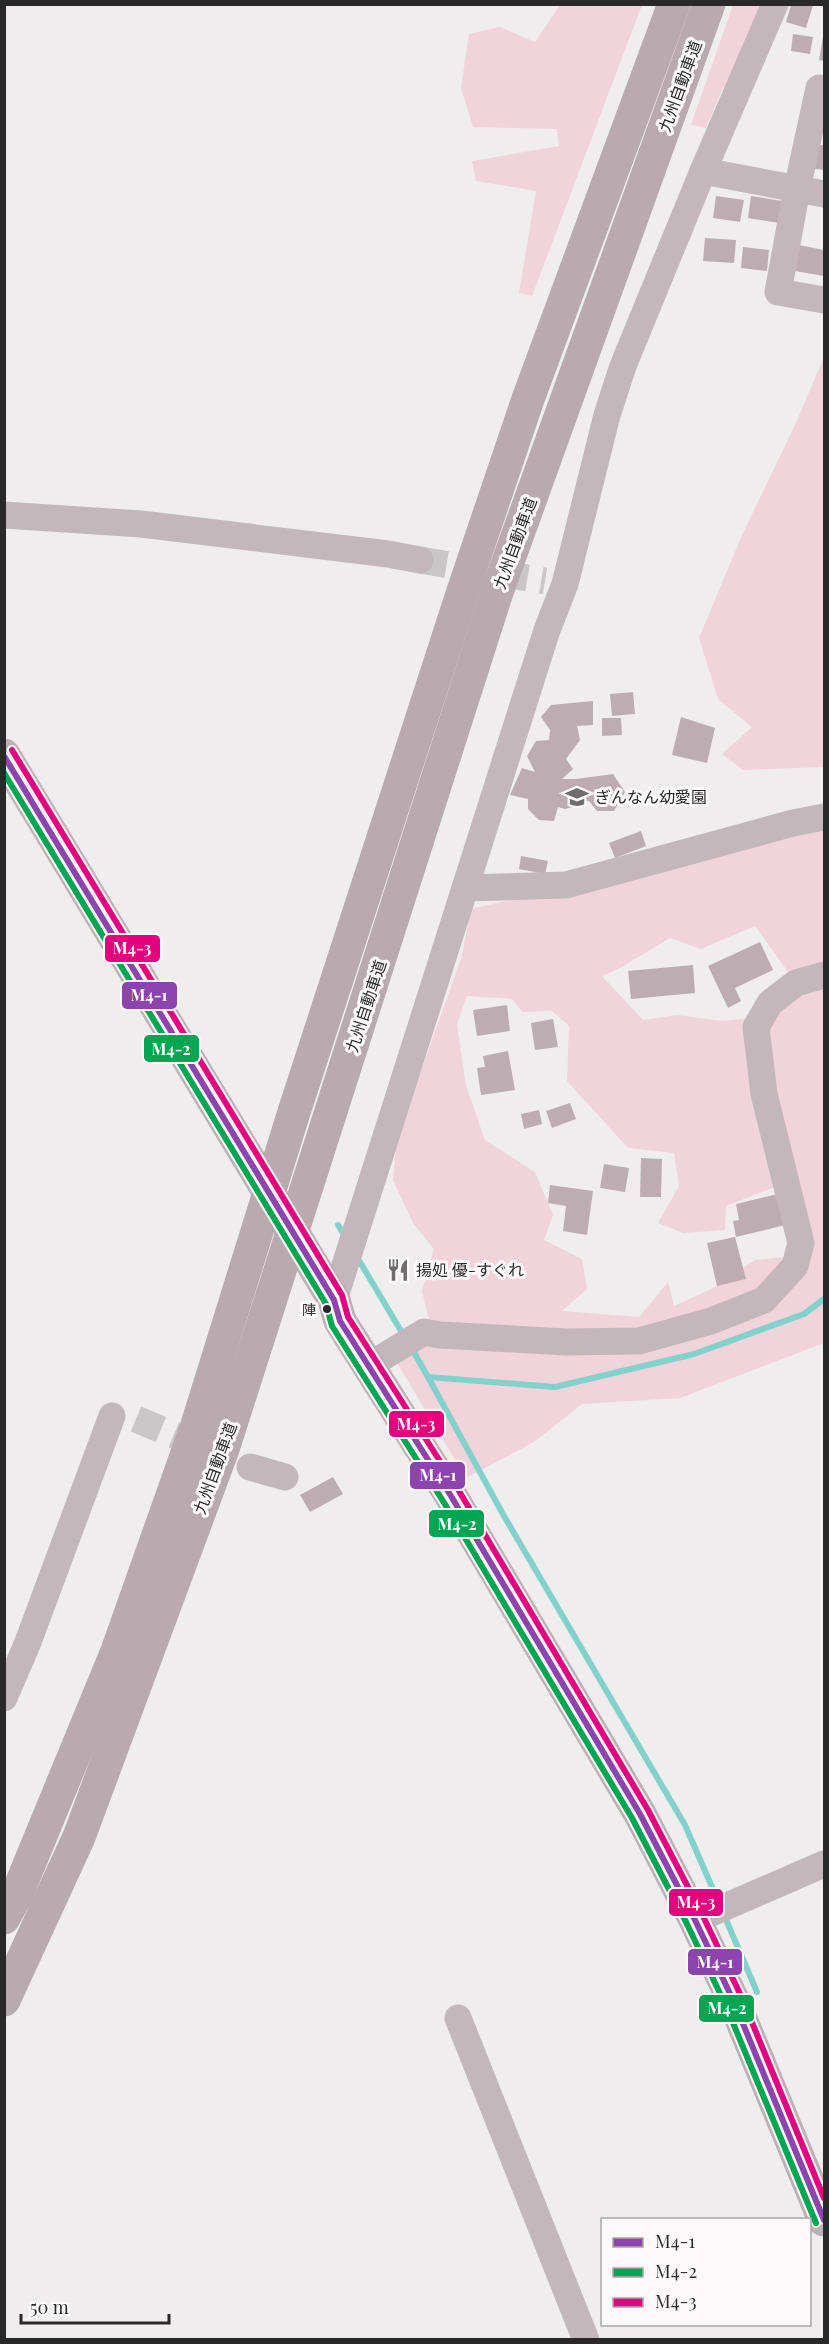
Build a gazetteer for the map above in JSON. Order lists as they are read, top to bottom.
{
  "streets": {
    "highway": ["九州自動車道"]
  },
  "places": {
    "school or university": ["ぎんなん幼愛園"],
    "restaurant": ["揚処 優-すぐれ"],
    "other": ["陣"]
  },
  "lines": ["transit line M4-3", "transit line M4-1", "transit line M4-2"],
  "legend": ["M4-1", "M4-2", "M4-3"],
  "scale_bar": "50 m"
}
